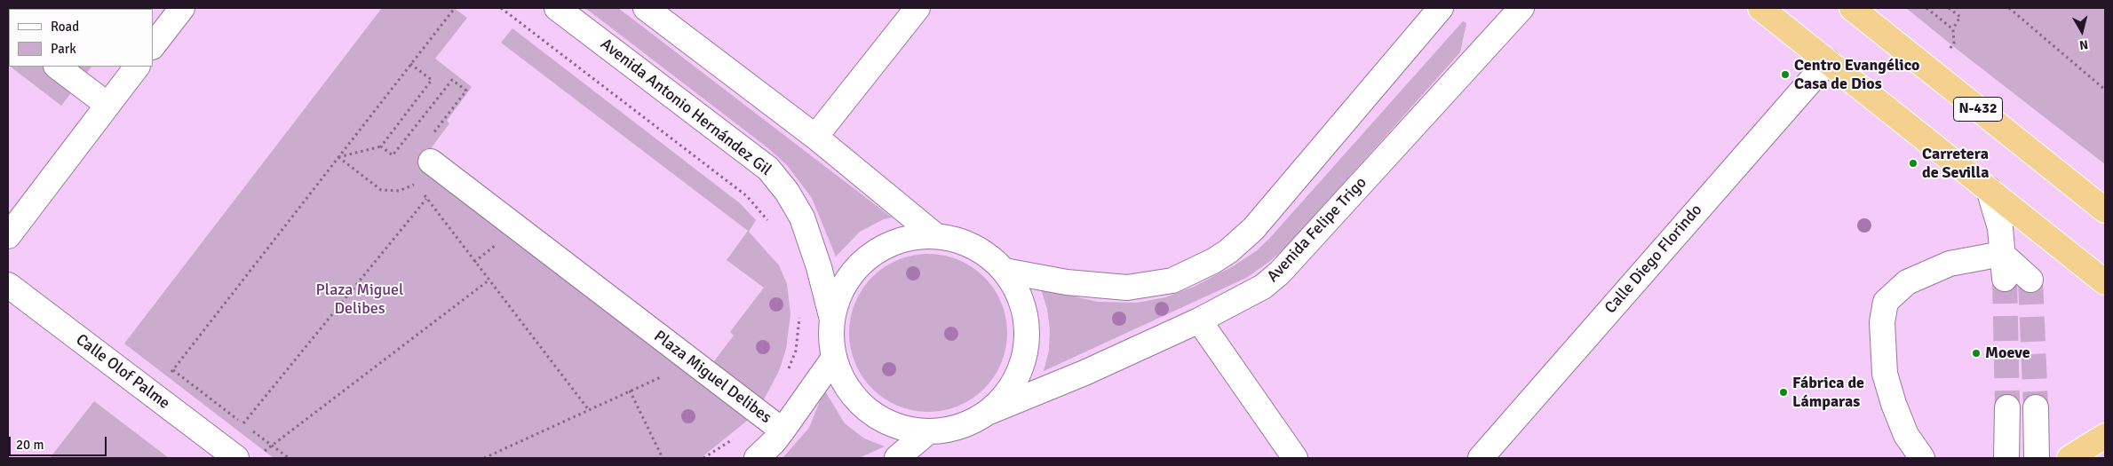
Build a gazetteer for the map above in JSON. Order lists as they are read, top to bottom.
{
  "streets": {
    "highway": ["N-432"],
    "street": [
      "Avenida Antonio Hernández Gil",
      "Avenida Felipe Trigo",
      "Calle Diego Florindo",
      "Calle Olof Palme",
      "Plaza Miguel Delibes"
    ]
  },
  "parks": ["Plaza Miguel Delibes"],
  "places": [
    "Centro Evangélico Casa de Dios",
    "Carretera de Sevilla",
    "Moeve",
    "Fábrica de Lámparas"
  ],
  "legend": ["Road", "Park"],
  "scale_bar": "20 m",
  "north": "bottom"
}
